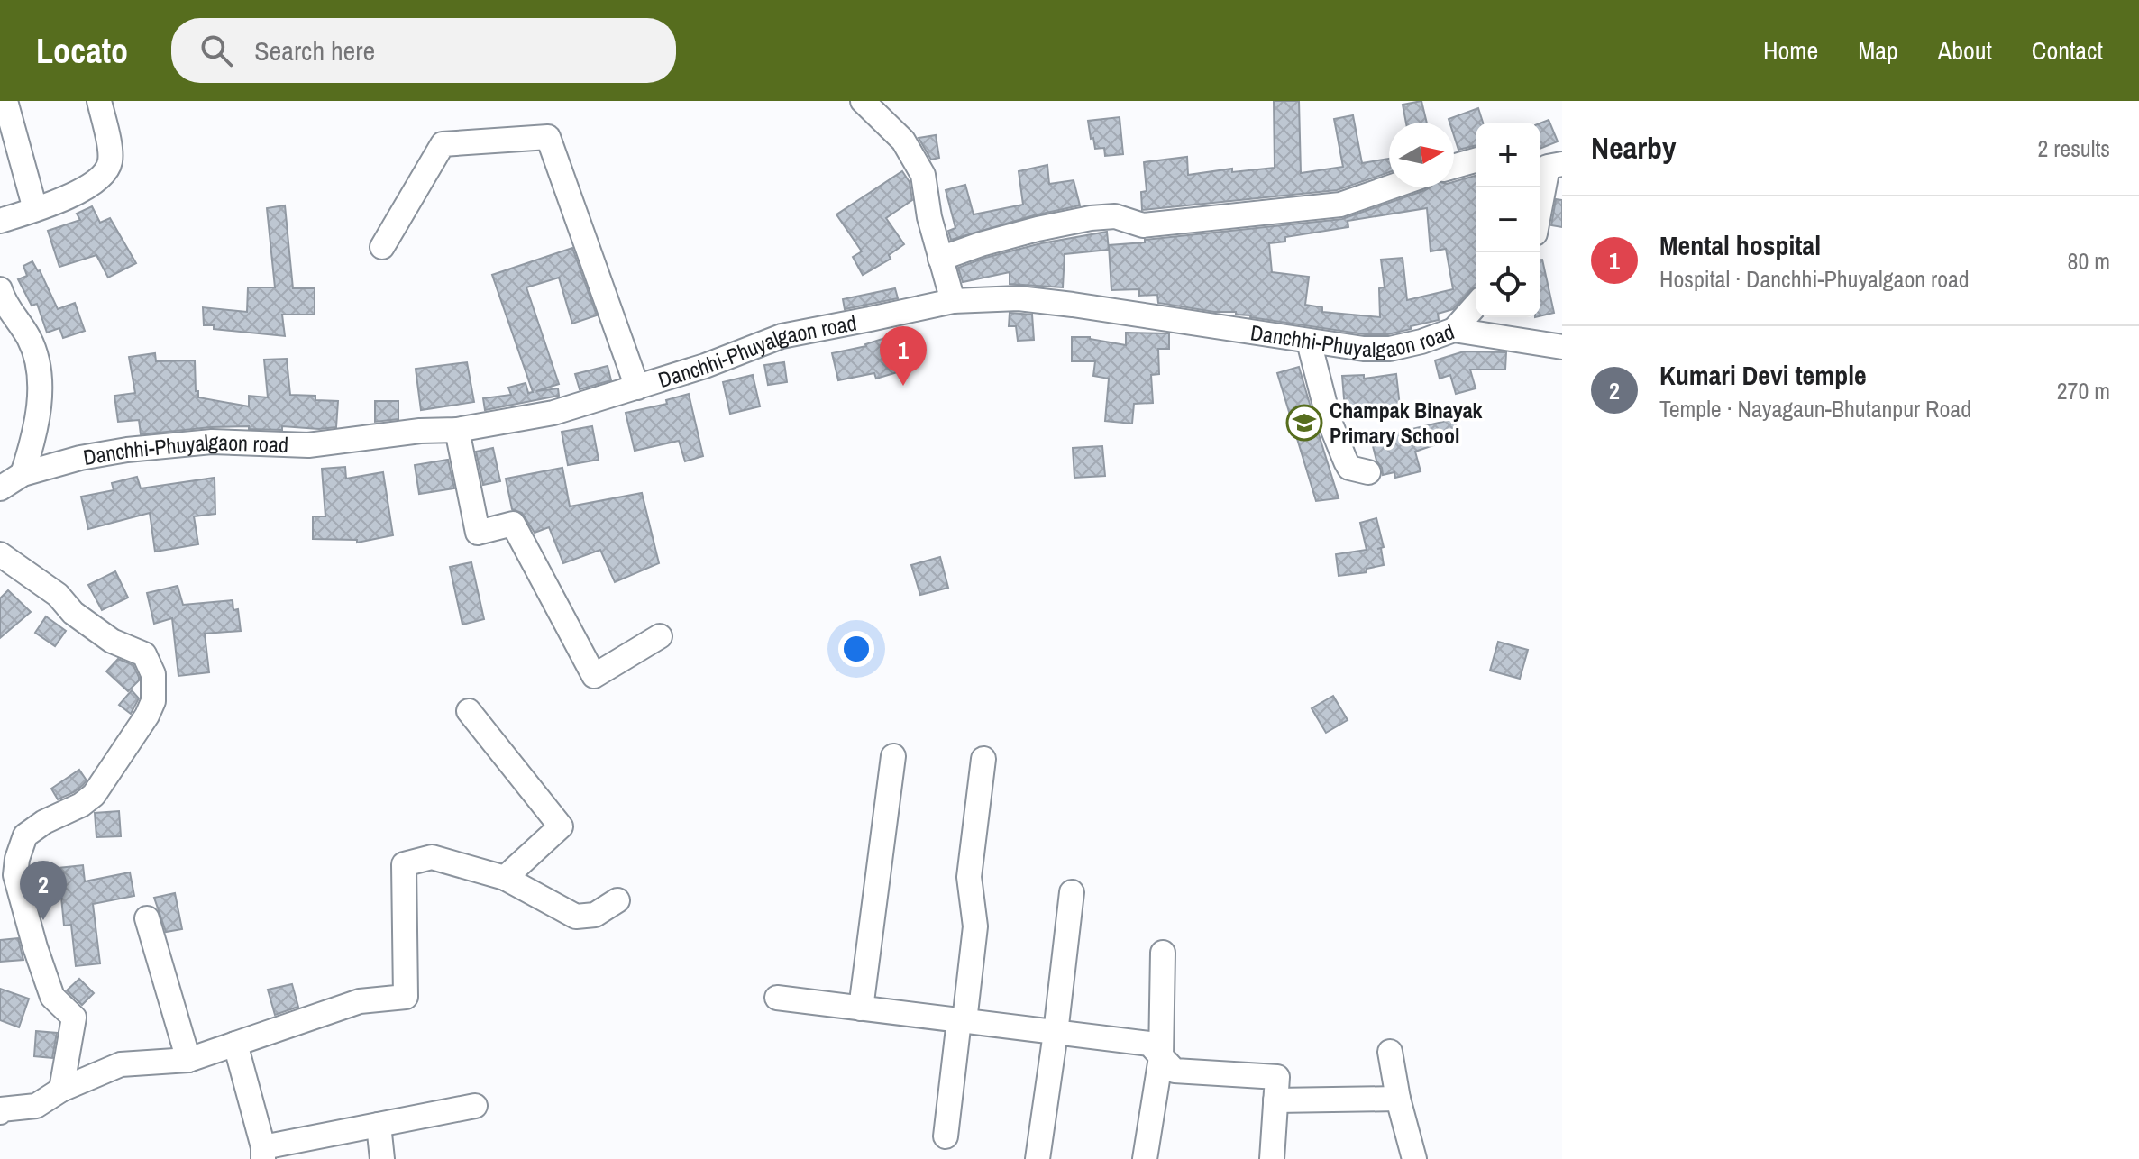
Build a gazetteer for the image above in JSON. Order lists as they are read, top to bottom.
{
  "streets": {
    "street": ["Danchhi-Phuyalgaon road"]
  },
  "places": {
    "school or university": ["Champak Binayak Primary School"]
  },
  "north": "right",
  "page": {
    "header": "Locato",
    "search": "Search here",
    "nav": [
      "Home",
      "Map",
      "About",
      "Contact"
    ],
    "heading": ["Nearby", "2 results"],
    "map_buttons": ["+", "−"],
    "list": [
      {
        "mark": "1",
        "name": "Mental hospital",
        "note": "Hospital · Danchhi-Phuyalgaon road",
        "value": "80 m"
      },
      {
        "mark": "2",
        "name": "Kumari Devi temple",
        "note": "Temple · Nayagaun-Bhutanpur Road",
        "value": "270 m"
      }
    ],
    "pins": ["1", "2"]
  }
}
